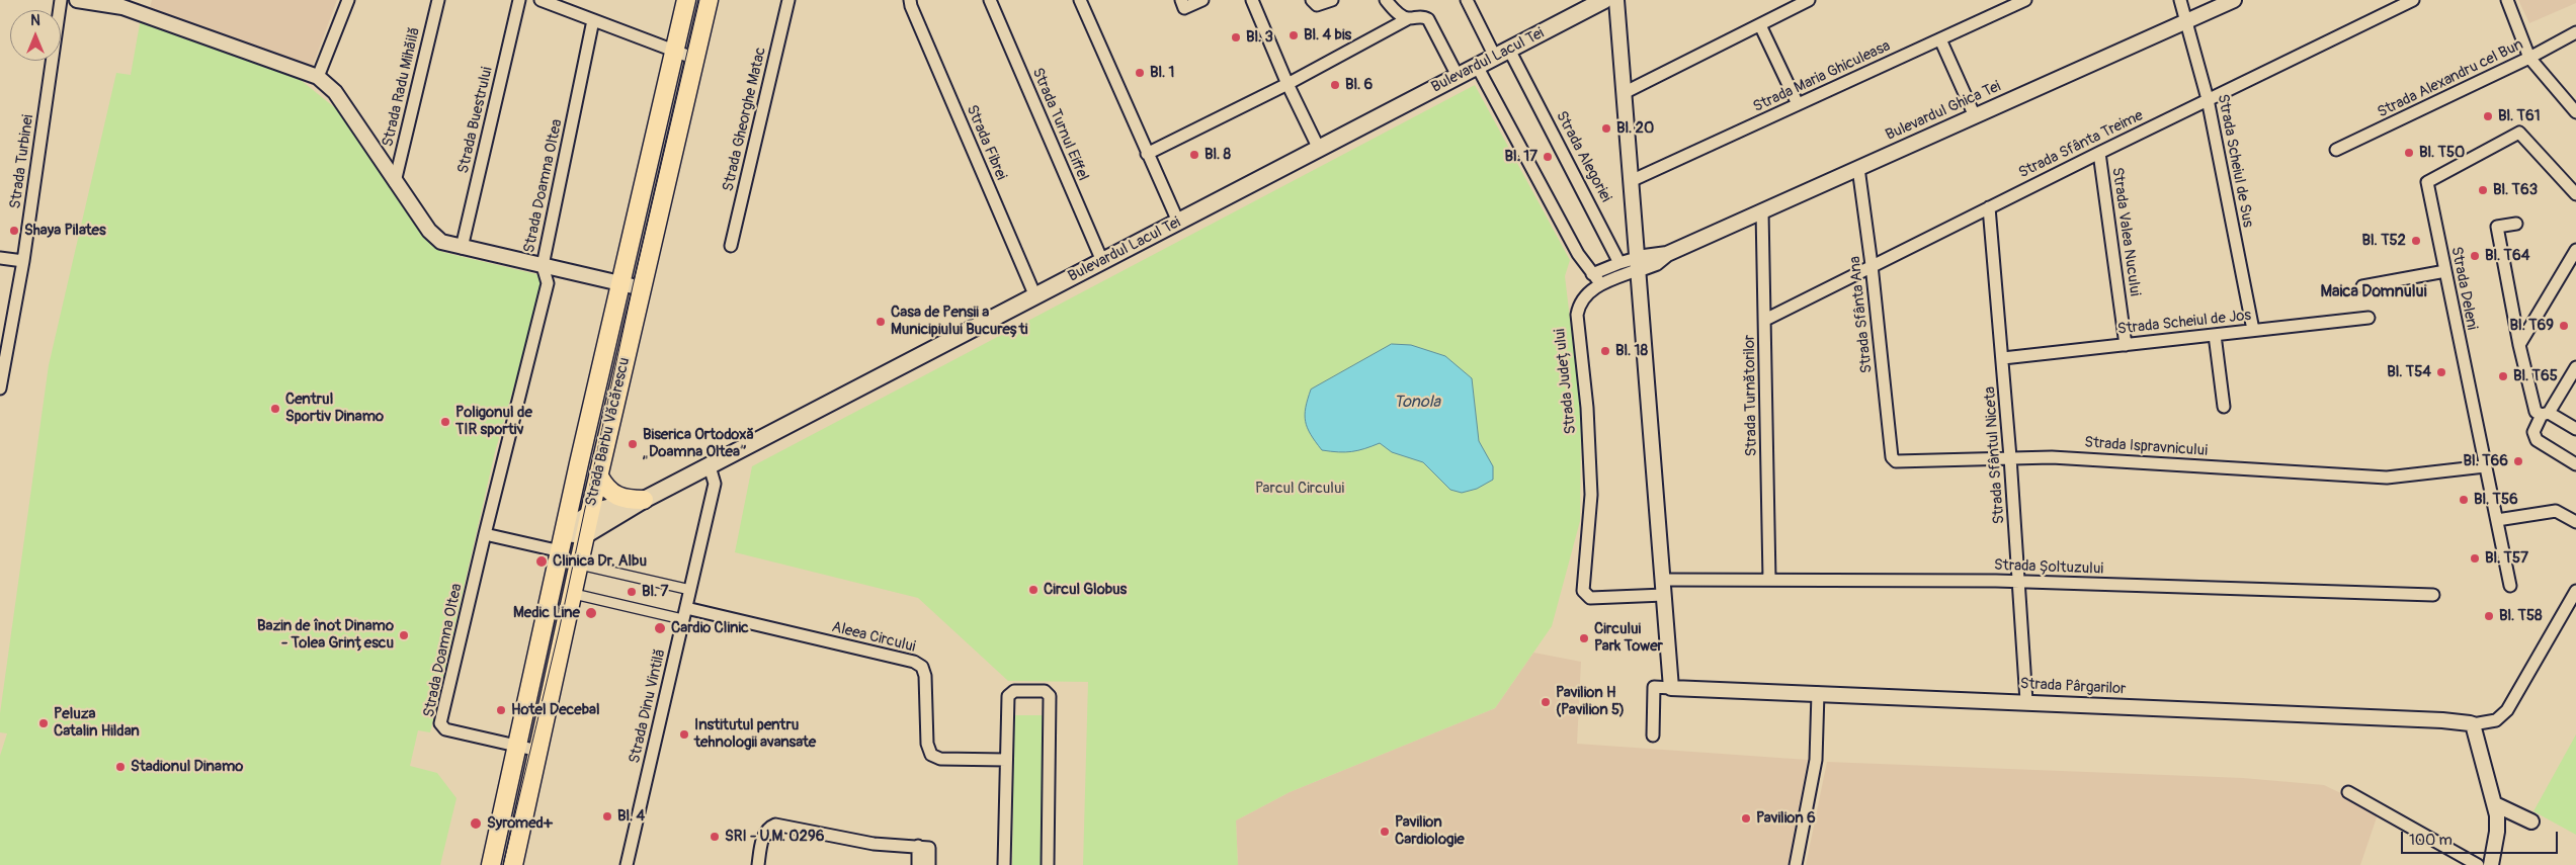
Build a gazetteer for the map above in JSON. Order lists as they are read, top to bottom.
{
  "streets": {
    "main road": ["Bulevardul Lacul Tei", "Strada Barbu Văcărescu"],
    "street": [
      "Strada Maria Ghiculeasa",
      "Strada Alexandru cel Bun",
      "Strada Radu Mihăilă",
      "Bulevardul Ghica Tei",
      "Strada Gheorghe Matac",
      "Strada Buestrului",
      "Strada Turnul Eiffel",
      "Strada Fibrei",
      "Strada Sfânta Treime",
      "Strada Alegoriei",
      "Strada Scheiul de Sus",
      "Strada Turbinei",
      "Strada Doamna Oltea",
      "Strada Valea Nucului",
      "Strada Deleni",
      "Strada Sfânta Ana",
      "Strada Scheiul de Jos",
      "Strada Județului",
      "Strada Turnătorilor",
      "Strada Ispravnicului",
      "Strada Sfântul Niceta",
      "Strada Șoltuzului",
      "Aleea Circului",
      "Strada Pârgarilor",
      "Strada Dinu Vintilă"
    ]
  },
  "crossings": [
    ["Bulevardul Lacul Tei", "Strada Turnul Eiffel"],
    ["Bulevardul Lacul Tei", "Strada Fibrei"],
    ["Bulevardul Lacul Tei", "Strada Alegoriei"],
    ["Bulevardul Lacul Tei", "Strada Barbu Văcărescu"],
    ["Bulevardul Lacul Tei", "Strada Dinu Vintilă"],
    ["Bulevardul Ghica Tei", "Strada Scheiul de Sus"],
    ["Bulevardul Ghica Tei", "Strada Sfânta Ana"],
    ["Bulevardul Ghica Tei", "Strada Turnătorilor"],
    ["Strada Sfânta Treime", "Strada Scheiul de Sus"],
    ["Strada Sfânta Treime", "Strada Valea Nucului"],
    ["Strada Sfânta Treime", "Strada Sfânta Ana"],
    ["Strada Sfânta Treime", "Strada Turnătorilor"],
    ["Strada Sfânta Treime", "Strada Sfântul Niceta"],
    ["Strada Scheiul de Sus", "Strada Scheiul de Jos"],
    ["Strada Doamna Oltea", "Strada Barbu Văcărescu"],
    ["Strada Valea Nucului", "Strada Scheiul de Jos"],
    ["Strada Deleni", "Strada Ispravnicului"],
    ["Strada Sfânta Ana", "Strada Ispravnicului"],
    ["Strada Scheiul de Jos", "Strada Sfântul Niceta"],
    ["Strada Turnătorilor", "Strada Șoltuzului"],
    ["Strada Ispravnicului", "Strada Sfântul Niceta"],
    ["Strada Sfântul Niceta", "Strada Șoltuzului"],
    ["Strada Sfântul Niceta", "Strada Pârgarilor"],
    ["Aleea Circului", "Strada Dinu Vintilă"]
  ],
  "districts": ["Maica Domnului"],
  "water": ["Tonola"],
  "parks": ["Parcul Circului"],
  "places": [
    "Bl. 4 bis",
    "Bl. 3",
    "Bl. 1",
    "Bl. 6",
    "Bl. T61",
    "Bl. 20",
    "Bl. T50",
    "Bl. 8",
    "Bl. 17",
    "Bl. T63",
    "Shaya Pilates",
    "Bl. T52",
    "Bl. T64",
    "Casa de Pensii a Municipiului București",
    "Bl. T69",
    "Bl. 18",
    "Bl. T54",
    "Bl. T65",
    "Centrul Sportiv Dinamo",
    "Poligonul de TIR sportiv",
    "Biserica Ortodoxă „Doamna Oltea”",
    "Bl. T66",
    "Bl. T56",
    "Bl. T57",
    "Clinica Dr. Albu",
    "Circul Globus",
    "Bl. 7",
    "Medic Line",
    "Bl. T58",
    "Cardio Clinic",
    "Bazin de înot Dinamo - Tolea Grințescu",
    "Circului Park Tower",
    "Pavilion H (Pavilion 5)",
    "Hotel Decebal",
    "Peluza Catalin Hildan",
    "Institutul pentru tehnologii avansate",
    "Stadionul Dinamo",
    "Bl. 4",
    "Pavilion 6",
    "Syromed+",
    "Pavilion Cardiologie",
    "SRI - U.M. 0296"
  ],
  "scale_bar": "100 m",
  "north": "top"
}
